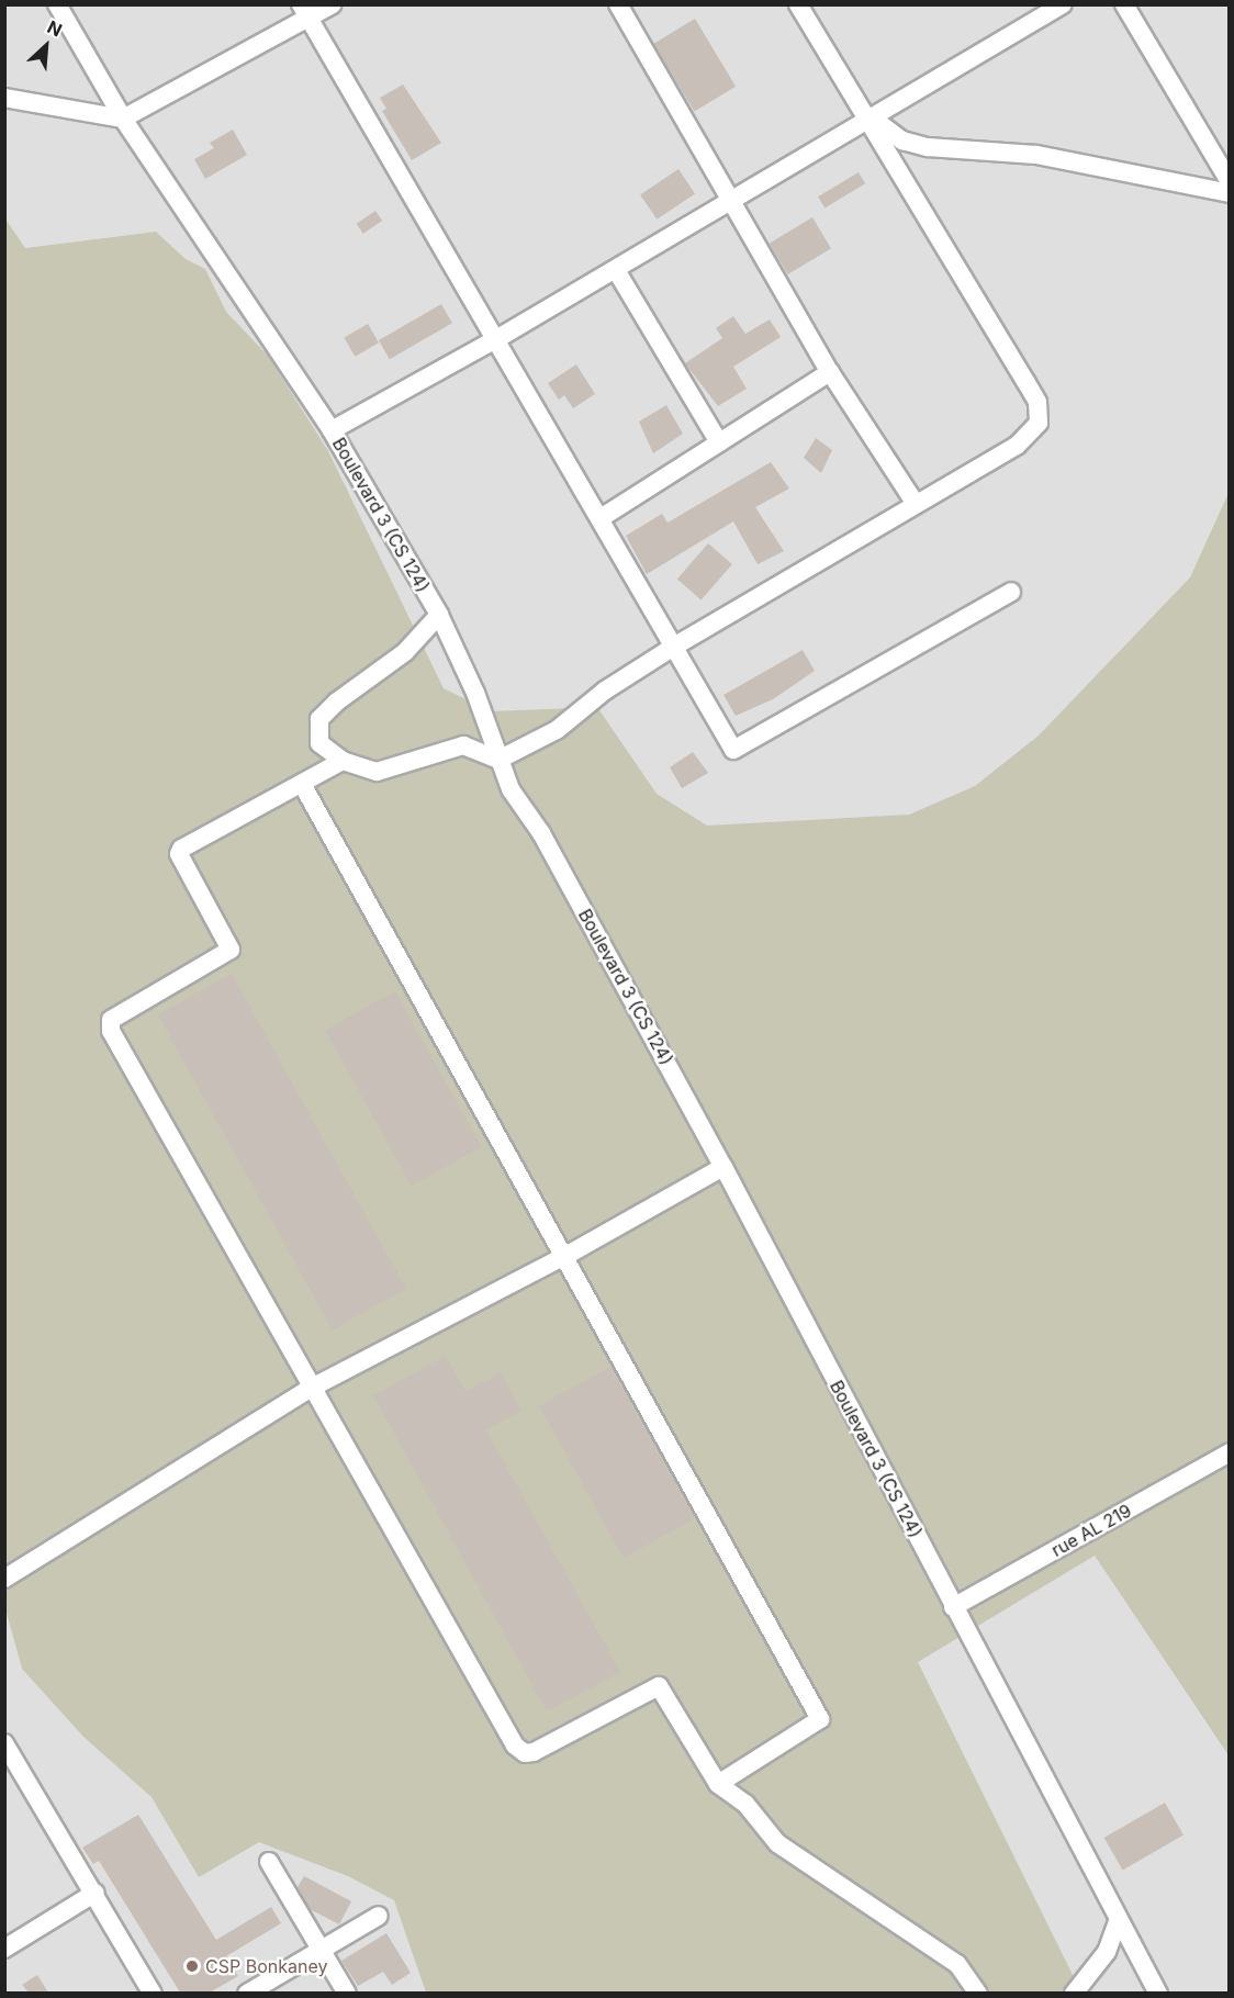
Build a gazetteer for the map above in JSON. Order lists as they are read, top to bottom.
{
  "streets": {
    "street": ["Boulevard 3 (CS 124)", "rue AL 219"]
  },
  "crossings": [
    ["Boulevard 3 (CS 124)", "rue AL 219"]
  ],
  "places": ["CSP Bonkaney"],
  "north": "top right"
}
